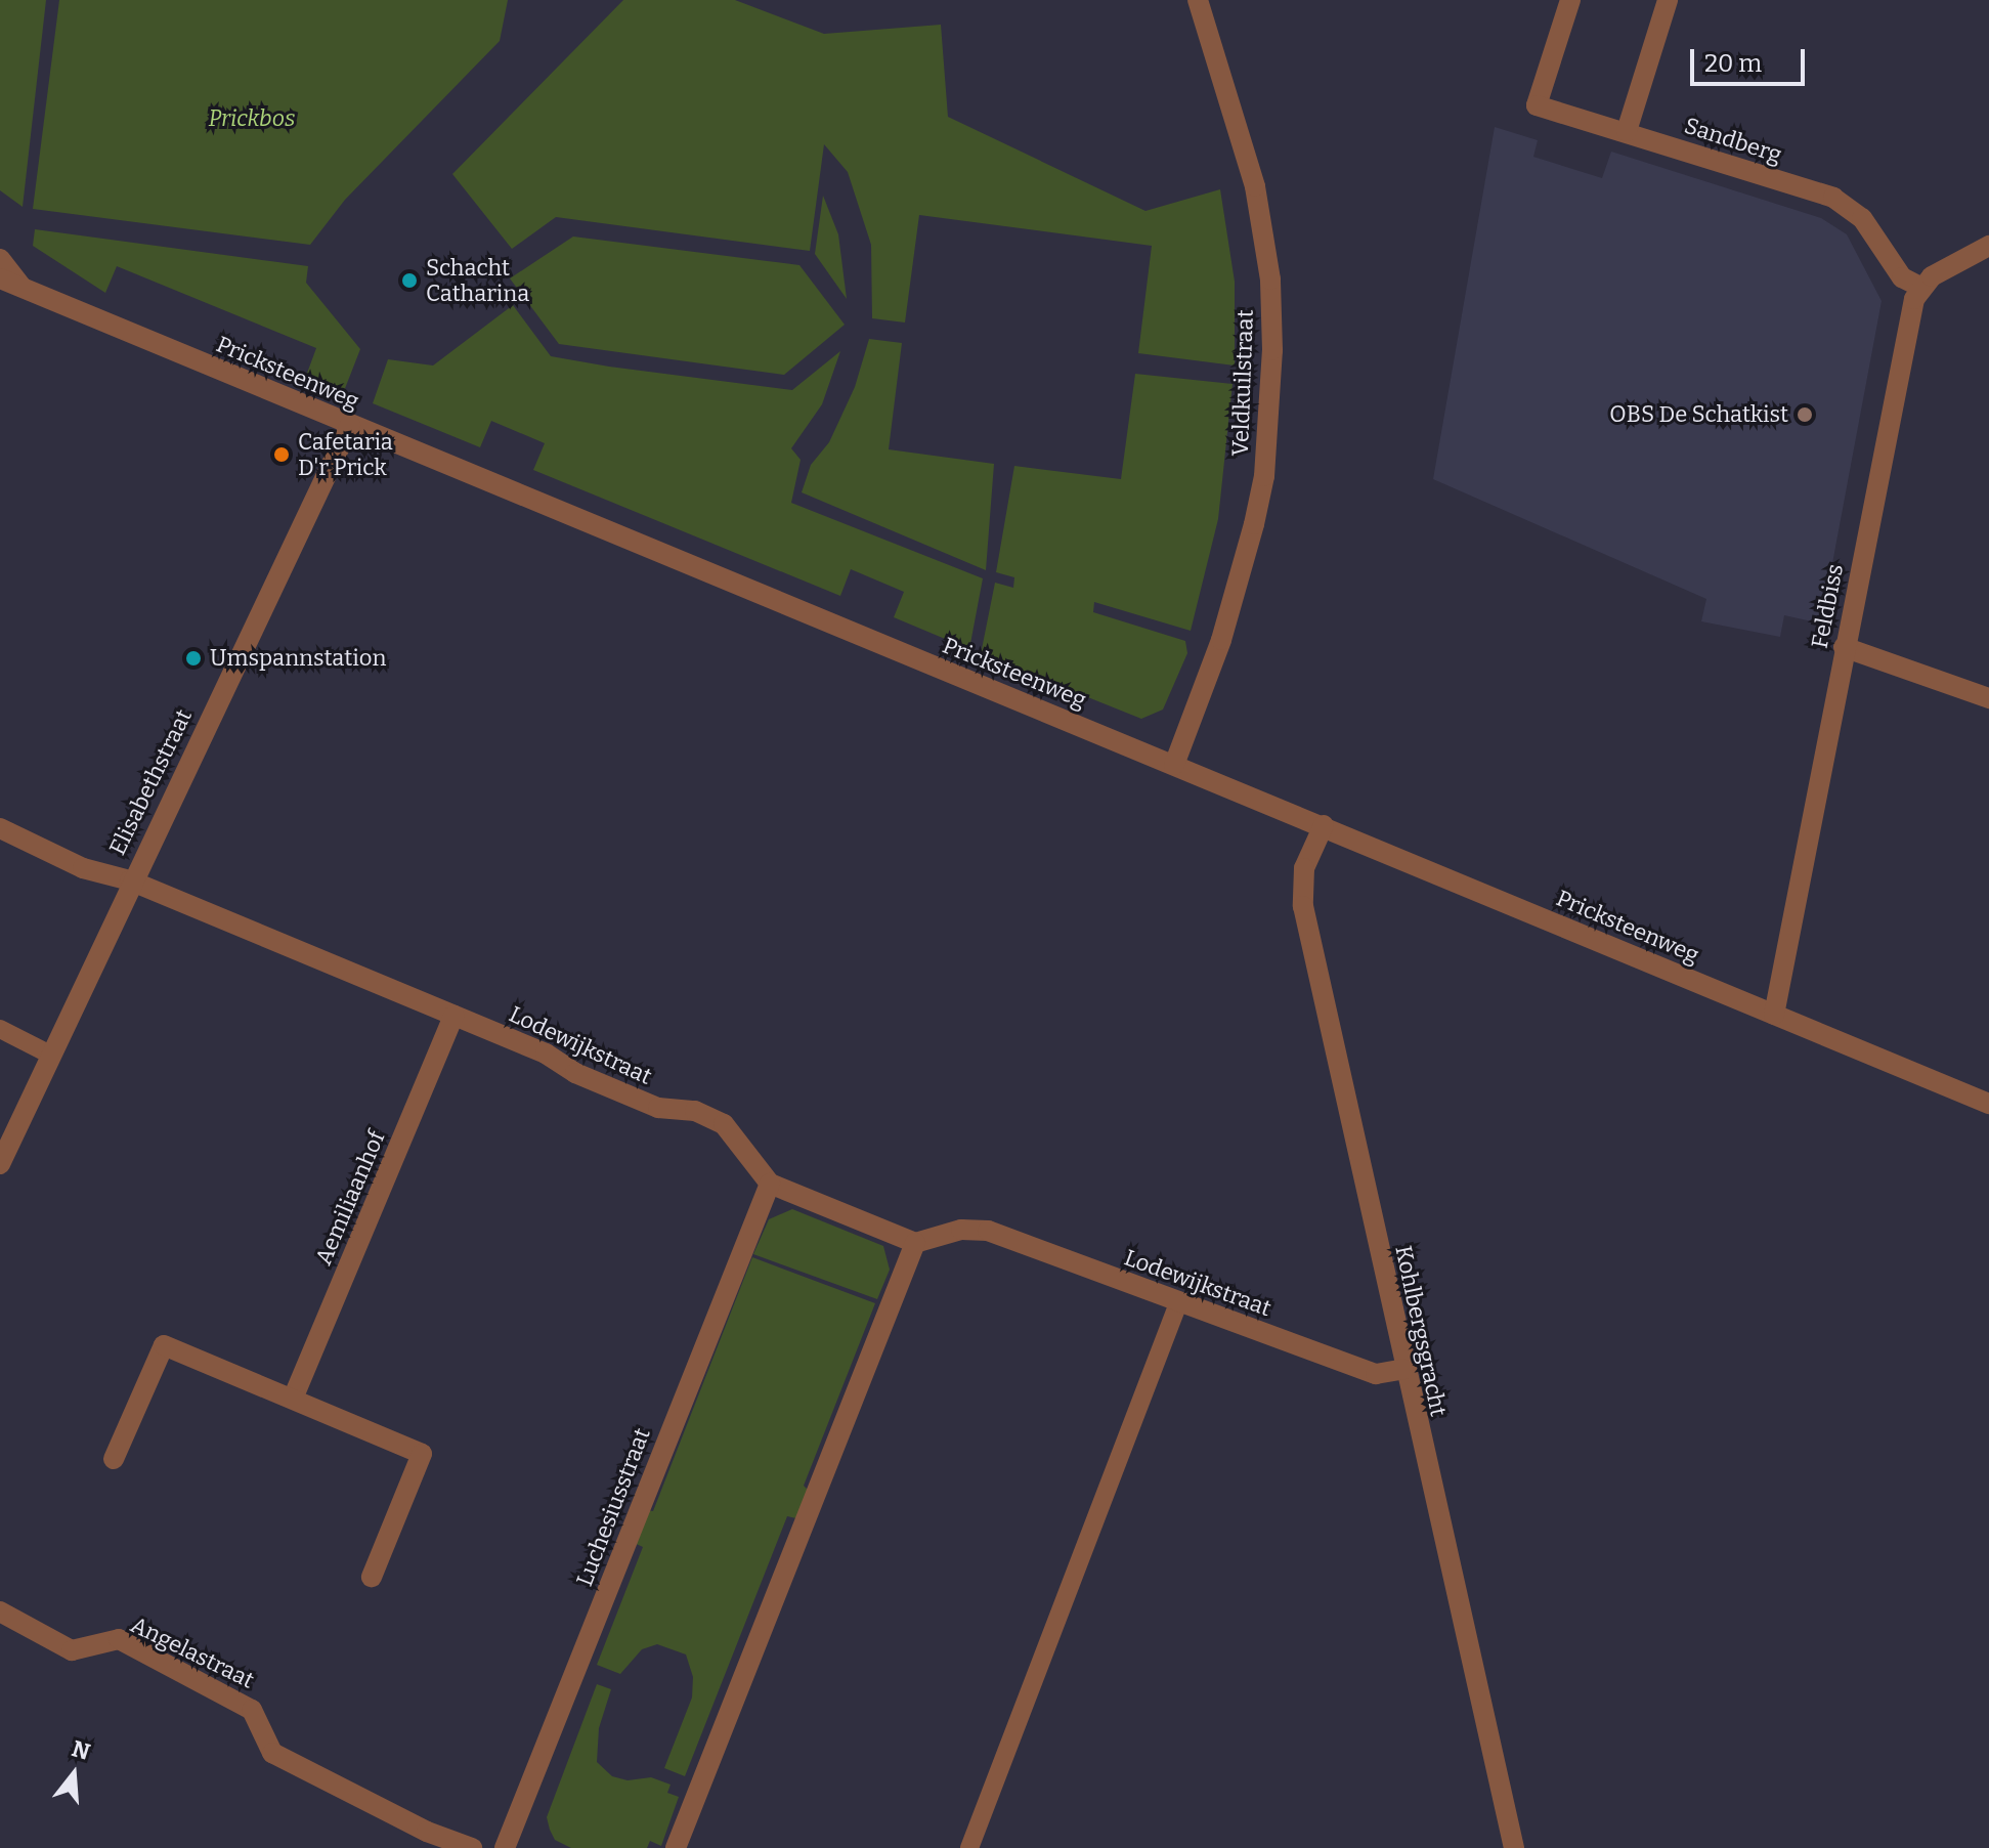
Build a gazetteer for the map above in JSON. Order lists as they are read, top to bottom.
{
  "streets": {
    "street": [
      "Sandberg",
      "Pricksteenweg",
      "Veldkuilstraat",
      "Feldbiss",
      "Elisabethstraat",
      "Lodewijkstraat",
      "Aemiliaanhof",
      "Kohlbergsgracht",
      "Luchesiusstraat",
      "Angelastraat"
    ]
  },
  "crossings": [
    ["Sandberg", "Feldbiss"],
    ["Pricksteenweg", "Veldkuilstraat"],
    ["Pricksteenweg", "Feldbiss"],
    ["Pricksteenweg", "Elisabethstraat"],
    ["Pricksteenweg", "Kohlbergsgracht"],
    ["Elisabethstraat", "Lodewijkstraat"],
    ["Lodewijkstraat", "Aemiliaanhof"],
    ["Lodewijkstraat", "Kohlbergsgracht"],
    ["Lodewijkstraat", "Luchesiusstraat"]
  ],
  "parks": ["Prickbos"],
  "places": [
    "Schacht Catharina",
    "OBS De Schatkist",
    "Cafetaria D'r Prick",
    "Umspannstation"
  ],
  "scale_bar": "20 m",
  "north": "top"
}
